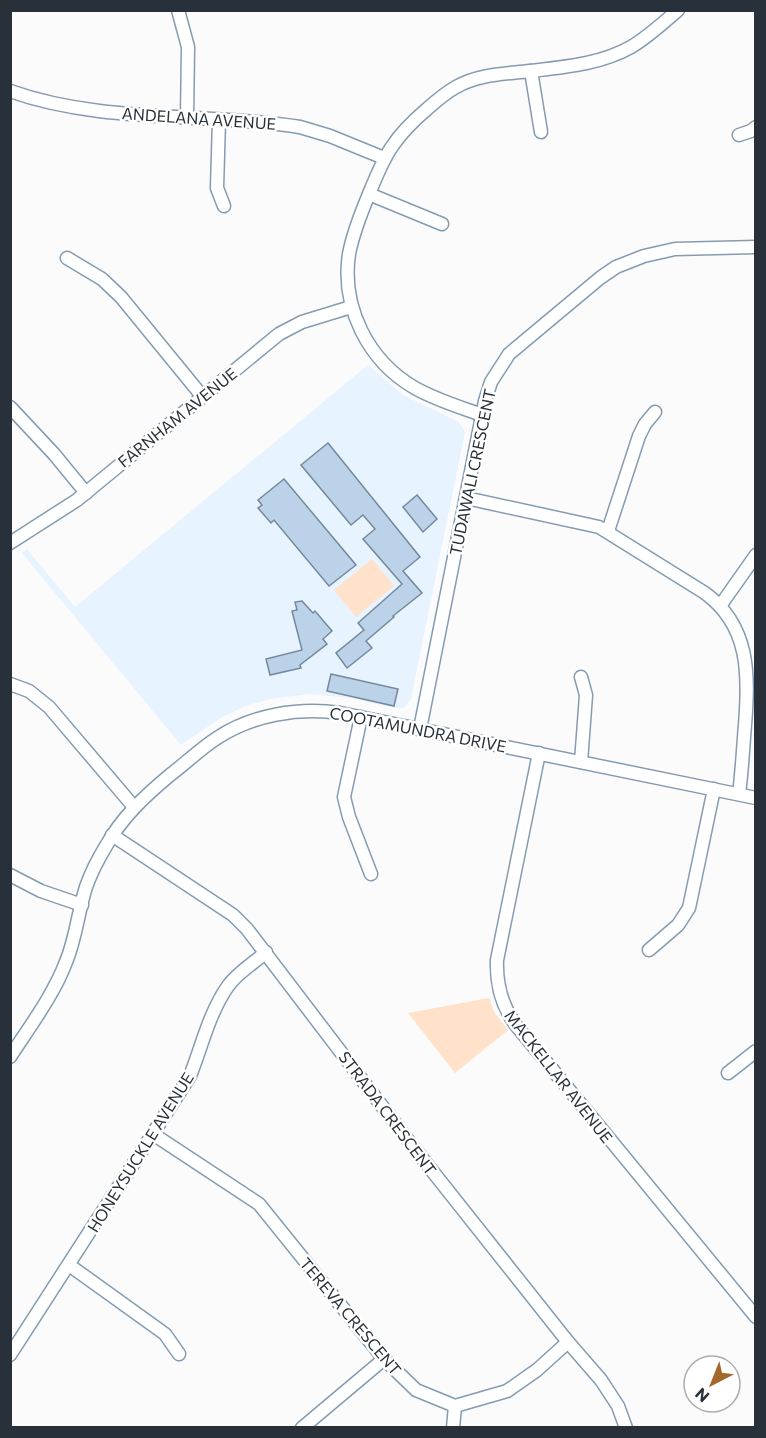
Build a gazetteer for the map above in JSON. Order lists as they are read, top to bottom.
{
  "streets": {
    "street": [
      "ANDELANA AVENUE",
      "FARNHAM AVENUE",
      "TUDAWALI CRESCENT",
      "COOTAMUNDRA DRIVE",
      "MACKELLAR AVENUE",
      "STRADA CRESCENT",
      "HONEYSUCKLE AVENUE",
      "TEREVA CRESCENT"
    ]
  },
  "crossings": [
    ["TUDAWALI CRESCENT", "COOTAMUNDRA DRIVE"],
    ["COOTAMUNDRA DRIVE", "MACKELLAR AVENUE"],
    ["COOTAMUNDRA DRIVE", "STRADA CRESCENT"],
    ["STRADA CRESCENT", "HONEYSUCKLE AVENUE"],
    ["HONEYSUCKLE AVENUE", "TEREVA CRESCENT"]
  ],
  "north": "bottom left"
}
